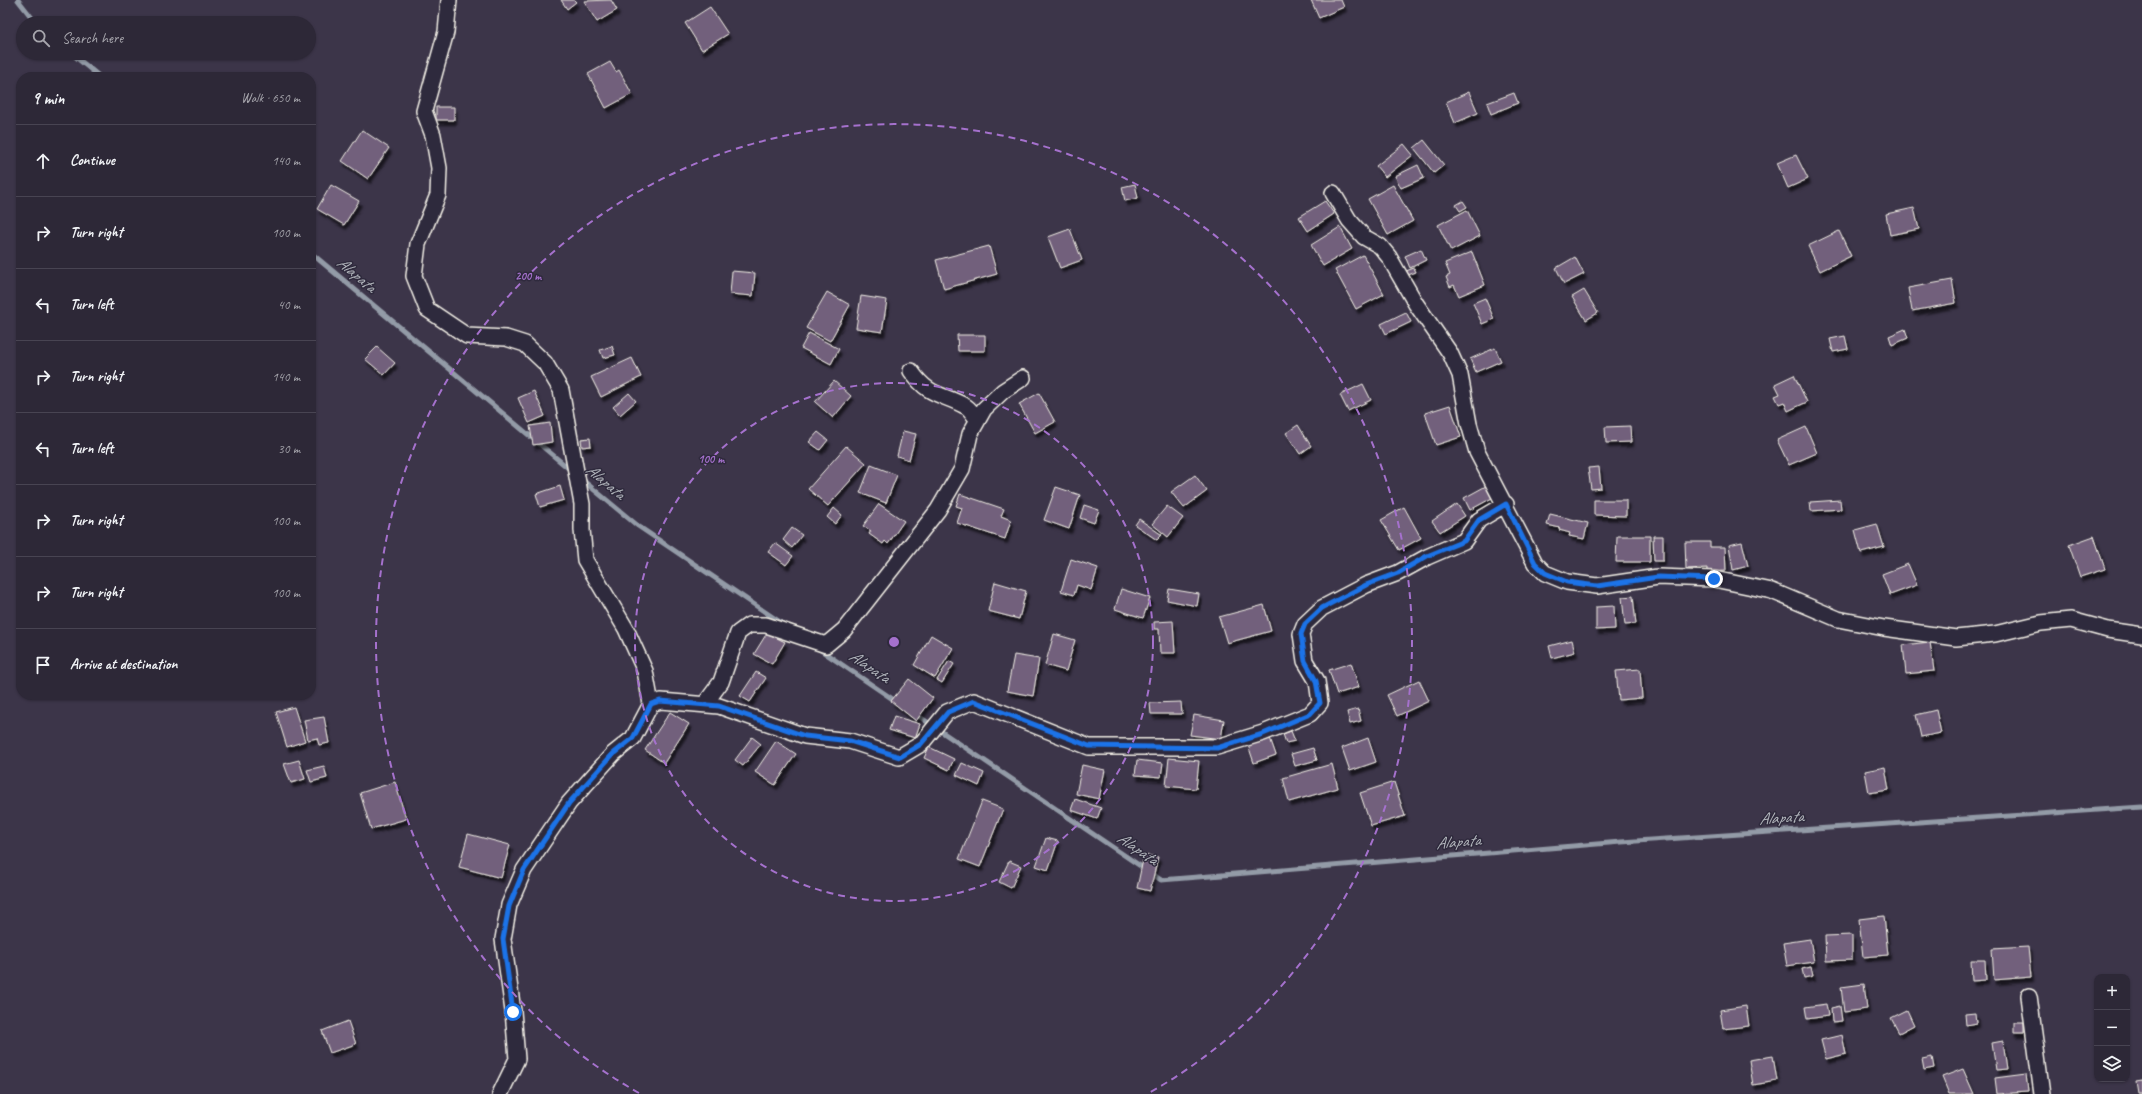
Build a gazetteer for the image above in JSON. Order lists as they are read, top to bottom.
{
  "water": ["Alapata"],
  "page": {
    "search": "Search here",
    "heading": ["9 min", "Walk · 650 m"],
    "list": [
      ["Continue", "140 m"],
      ["Turn right", "100 m"],
      ["Turn left", "40 m"],
      ["Turn right", "140 m"],
      ["Turn left", "30 m"],
      ["Turn right", "100 m"],
      ["Turn right", "100 m"],
      "Arrive at destination"
    ],
    "map_buttons": ["+", "−"]
  },
  "rings": ["200 m", "100 m"]
}
